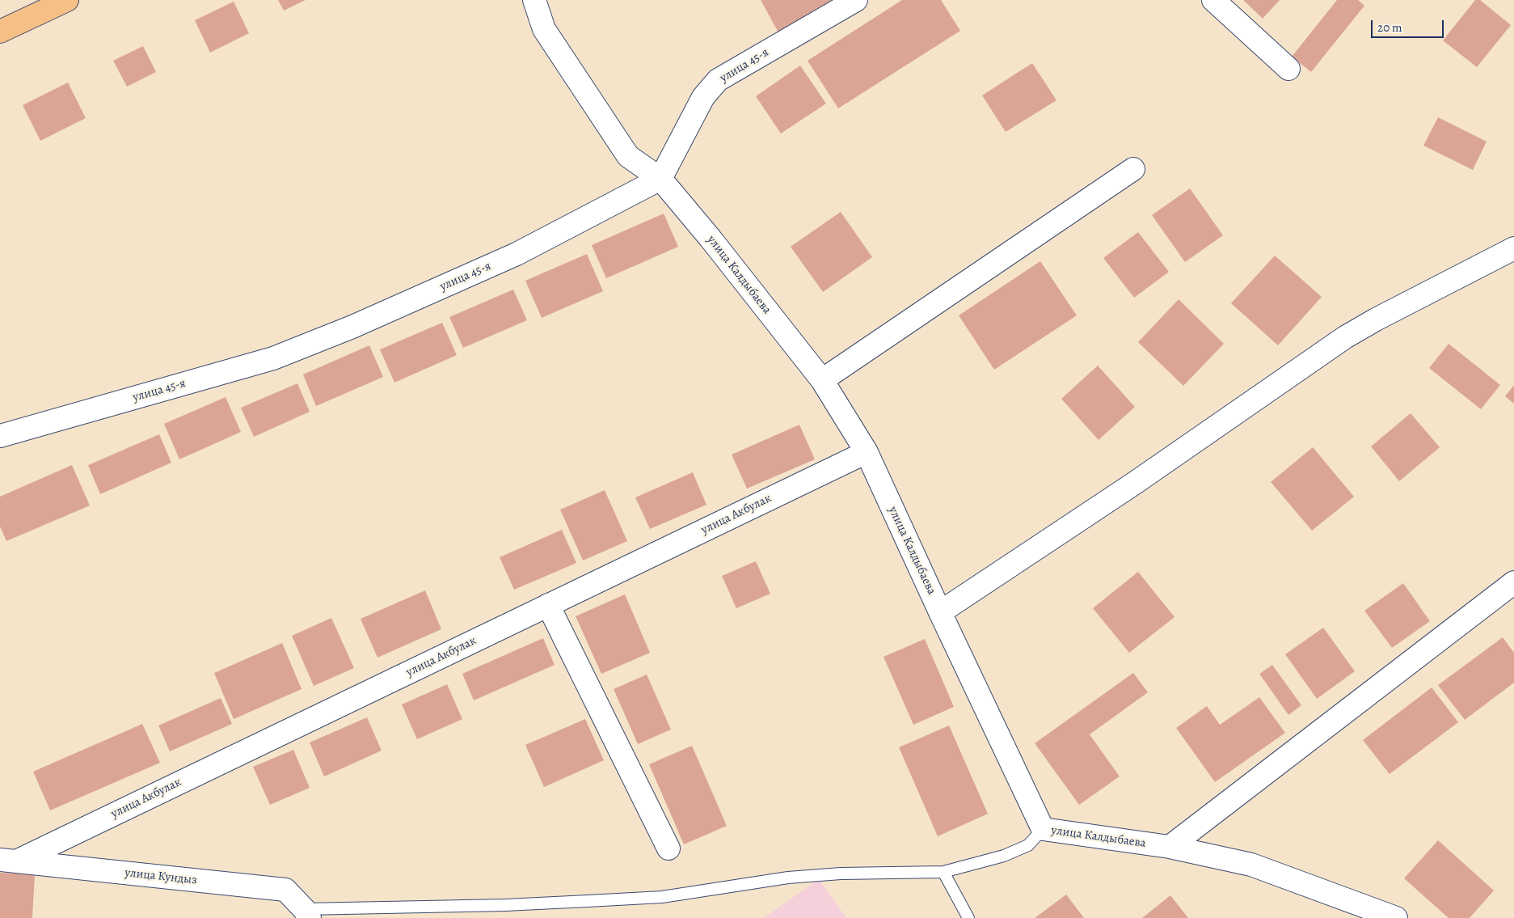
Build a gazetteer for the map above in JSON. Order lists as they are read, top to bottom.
{
  "streets": {
    "street": [
      "улица 45-я",
      "улица Калдыбаева",
      "улица Акбулак",
      "улица Кундыз"
    ]
  },
  "crossings": [
    ["улица 45-я", "улица Калдыбаева"],
    ["улица Калдыбаева", "улица Акбулак"],
    ["улица Акбулак", "улица Кундыз"]
  ],
  "scale_bar": "20 m"
}
